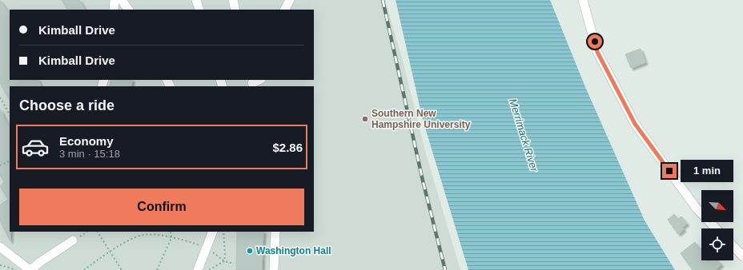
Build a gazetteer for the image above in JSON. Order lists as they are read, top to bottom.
{
  "water": ["Merrimack River"],
  "places": ["Southern New Hampshire University", "Washington Hall"],
  "north": "bottom right",
  "page": {
    "banner": ["Kimball Drive", "Kimball Drive"],
    "heading": "Choose a ride",
    "list": [
      {
        "name": "Economy",
        "note": "3 min · 15:18",
        "value": "$2.86"
      }
    ],
    "bubble": "1 min",
    "buttons": "Confirm"
  }
}
